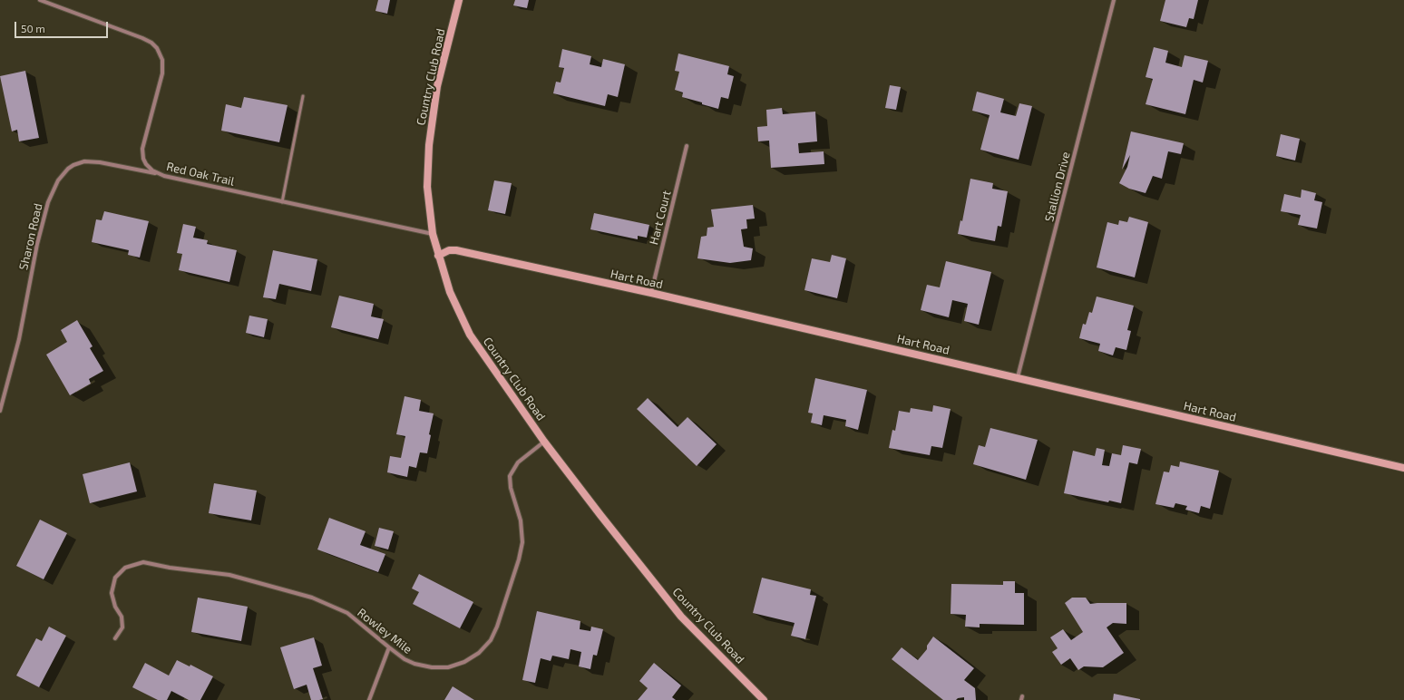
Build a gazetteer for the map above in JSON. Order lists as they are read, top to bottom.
{
  "streets": {
    "street": [
      "Country Club Road",
      "Red Oak Trail",
      "Stallion Drive",
      "Hart Court",
      "Sharon Road",
      "Hart Road",
      "Rowley Mile"
    ]
  },
  "crossings": [
    ["Country Club Road", "Red Oak Trail"],
    ["Country Club Road", "Hart Road"],
    ["Country Club Road", "Rowley Mile"],
    ["Red Oak Trail", "Sharon Road"],
    ["Stallion Drive", "Hart Road"],
    ["Hart Court", "Hart Road"]
  ],
  "scale_bar": "50 m"
}
